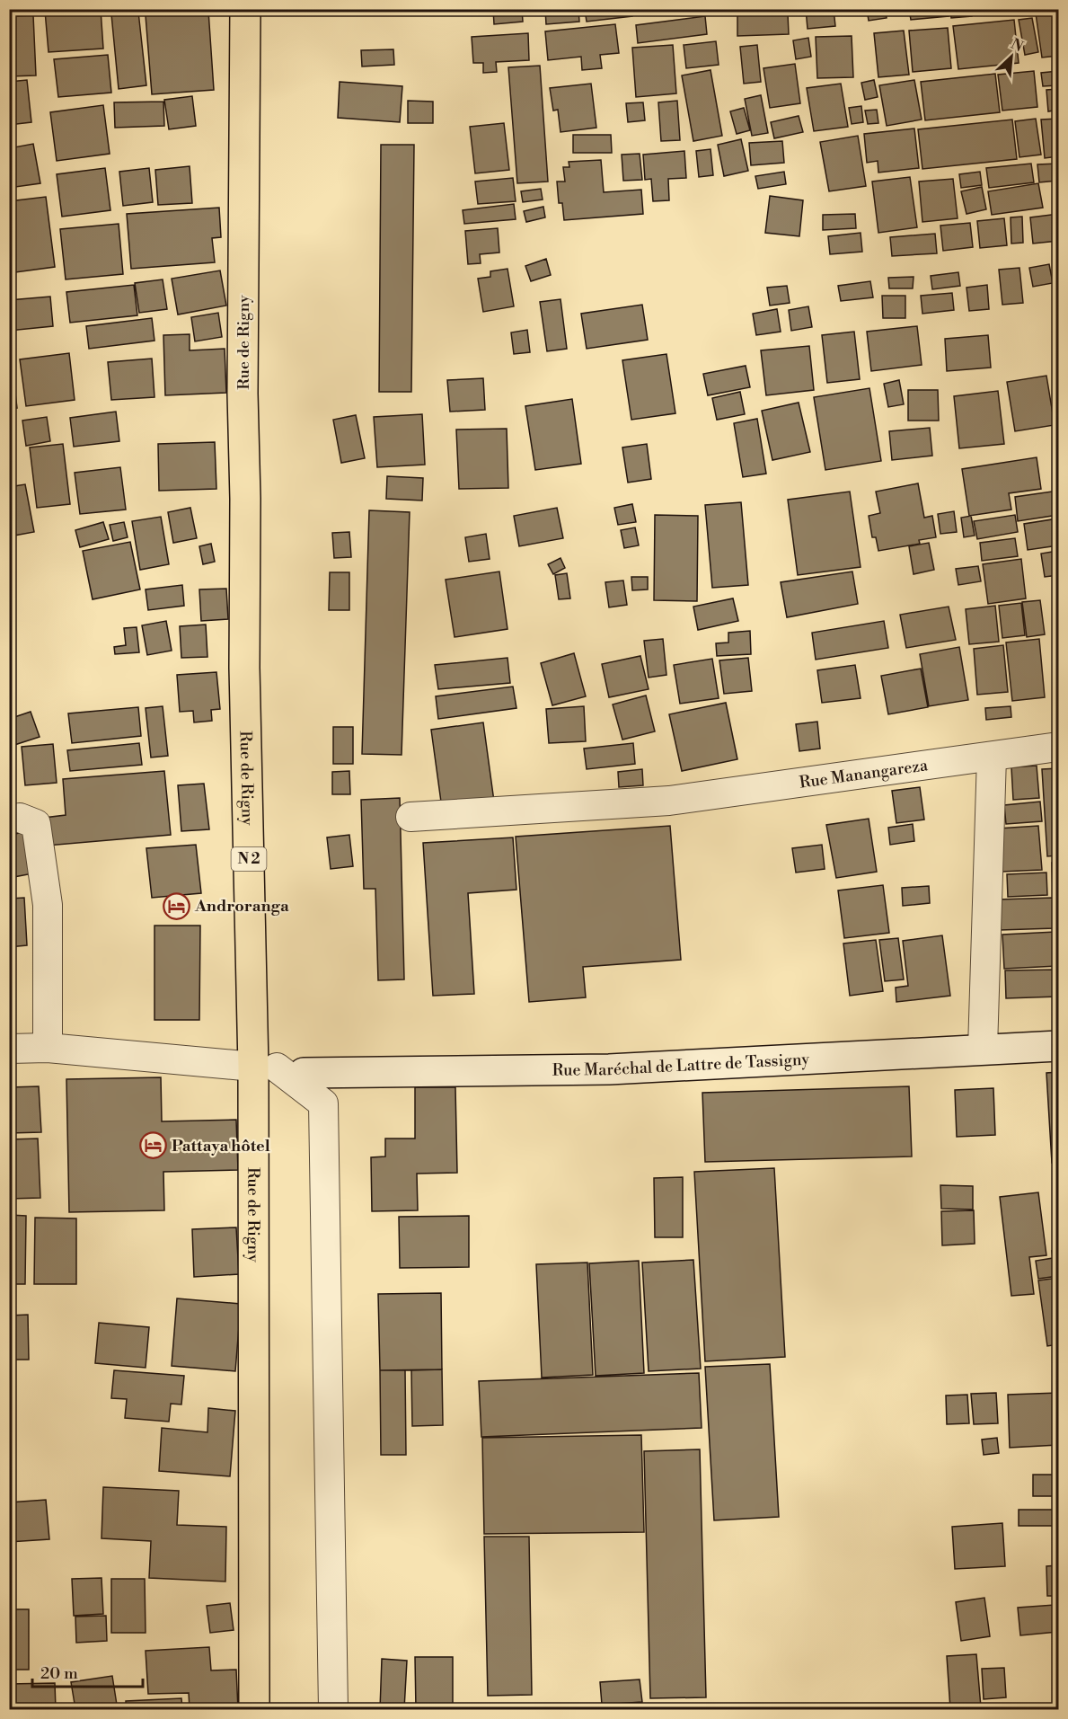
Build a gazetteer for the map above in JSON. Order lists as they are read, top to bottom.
{
  "streets": {
    "main road": ["Rue de Rigny", "N 2"],
    "street": ["Rue Manangareza", "Rue Maréchal de Lattre de Tassigny"]
  },
  "crossings": [
    ["Rue de Rigny", "Rue Maréchal de Lattre de Tassigny"]
  ],
  "places": {
    "hotel": ["Androranga", "Pattaya hôtel"]
  },
  "scale_bar": "20 m",
  "north": "top right"
}
